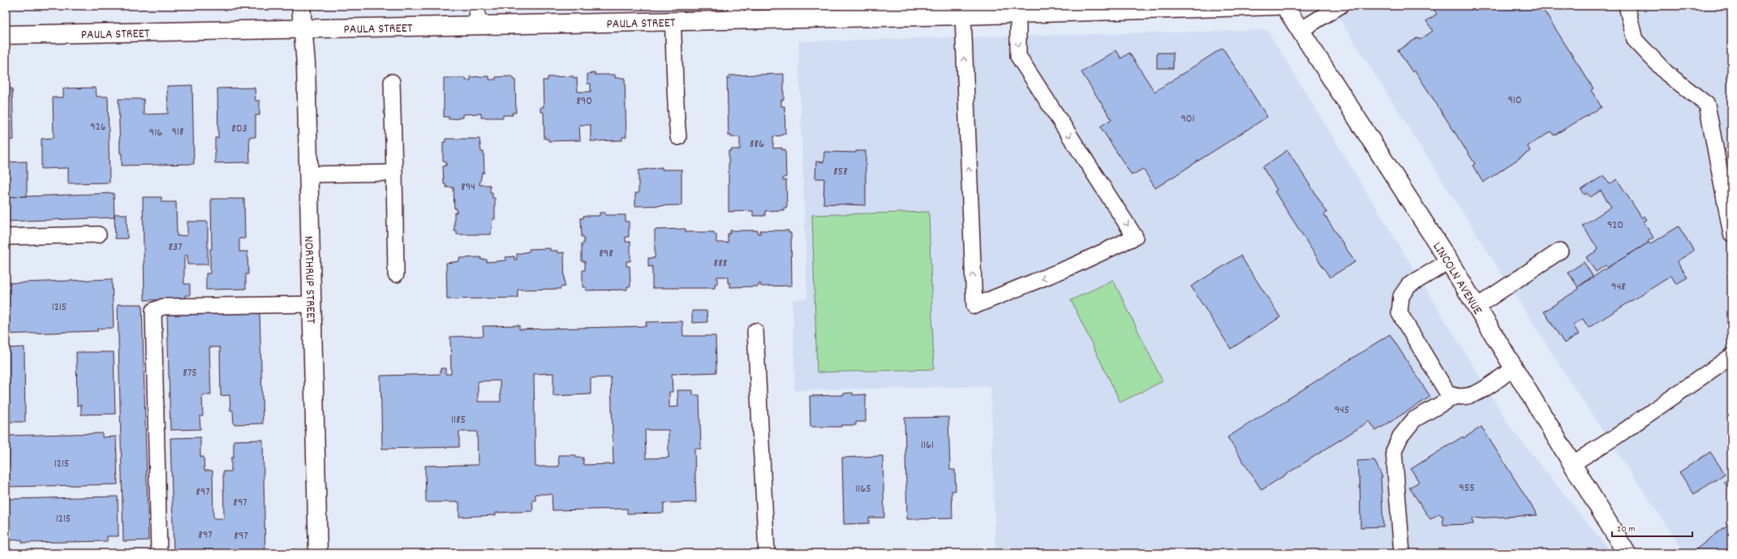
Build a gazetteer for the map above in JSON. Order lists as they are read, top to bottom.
{
  "streets": {
    "street": ["PAULA STREET", "LINCOLN AVENUE", "NORTHRUP STREET"]
  },
  "crossings": [
    ["PAULA STREET", "NORTHRUP STREET"]
  ],
  "house_numbers": [
    "910",
    "890",
    "901",
    "926",
    "803",
    "918",
    "916",
    "886",
    "858",
    "894",
    "920",
    "837",
    "898",
    "888",
    "948",
    "1215",
    "875",
    "945",
    "1185",
    "1161",
    "1215",
    "955",
    "1165",
    "897",
    "897",
    "1215",
    "897",
    "897"
  ],
  "scale_bar": "20 m"
}
